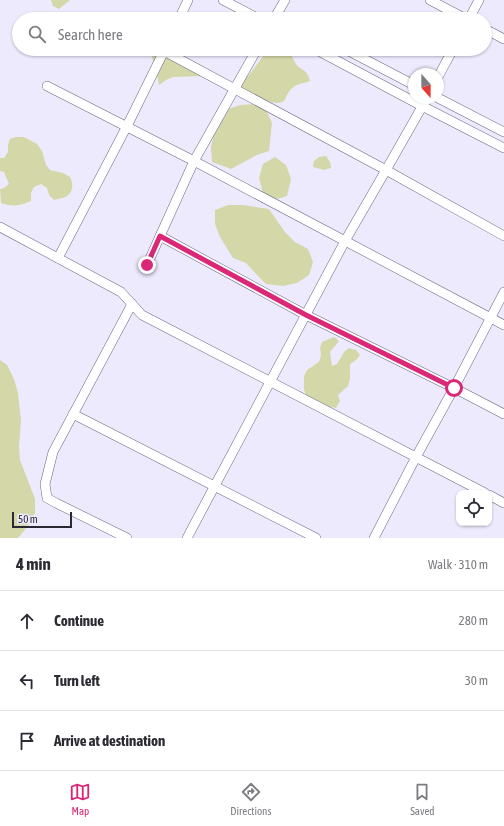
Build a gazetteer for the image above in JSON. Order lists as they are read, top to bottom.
{
  "scale_bar": "50 m",
  "north": "bottom",
  "page": {
    "search": "Search here",
    "scale": "50 m",
    "heading": ["4 min", "Walk · 310 m"],
    "list": [
      ["Continue", "280 m"],
      ["Turn left", "30 m"],
      "Arrive at destination"
    ],
    "nav": ["Map", "Directions", "Saved"]
  }
}
